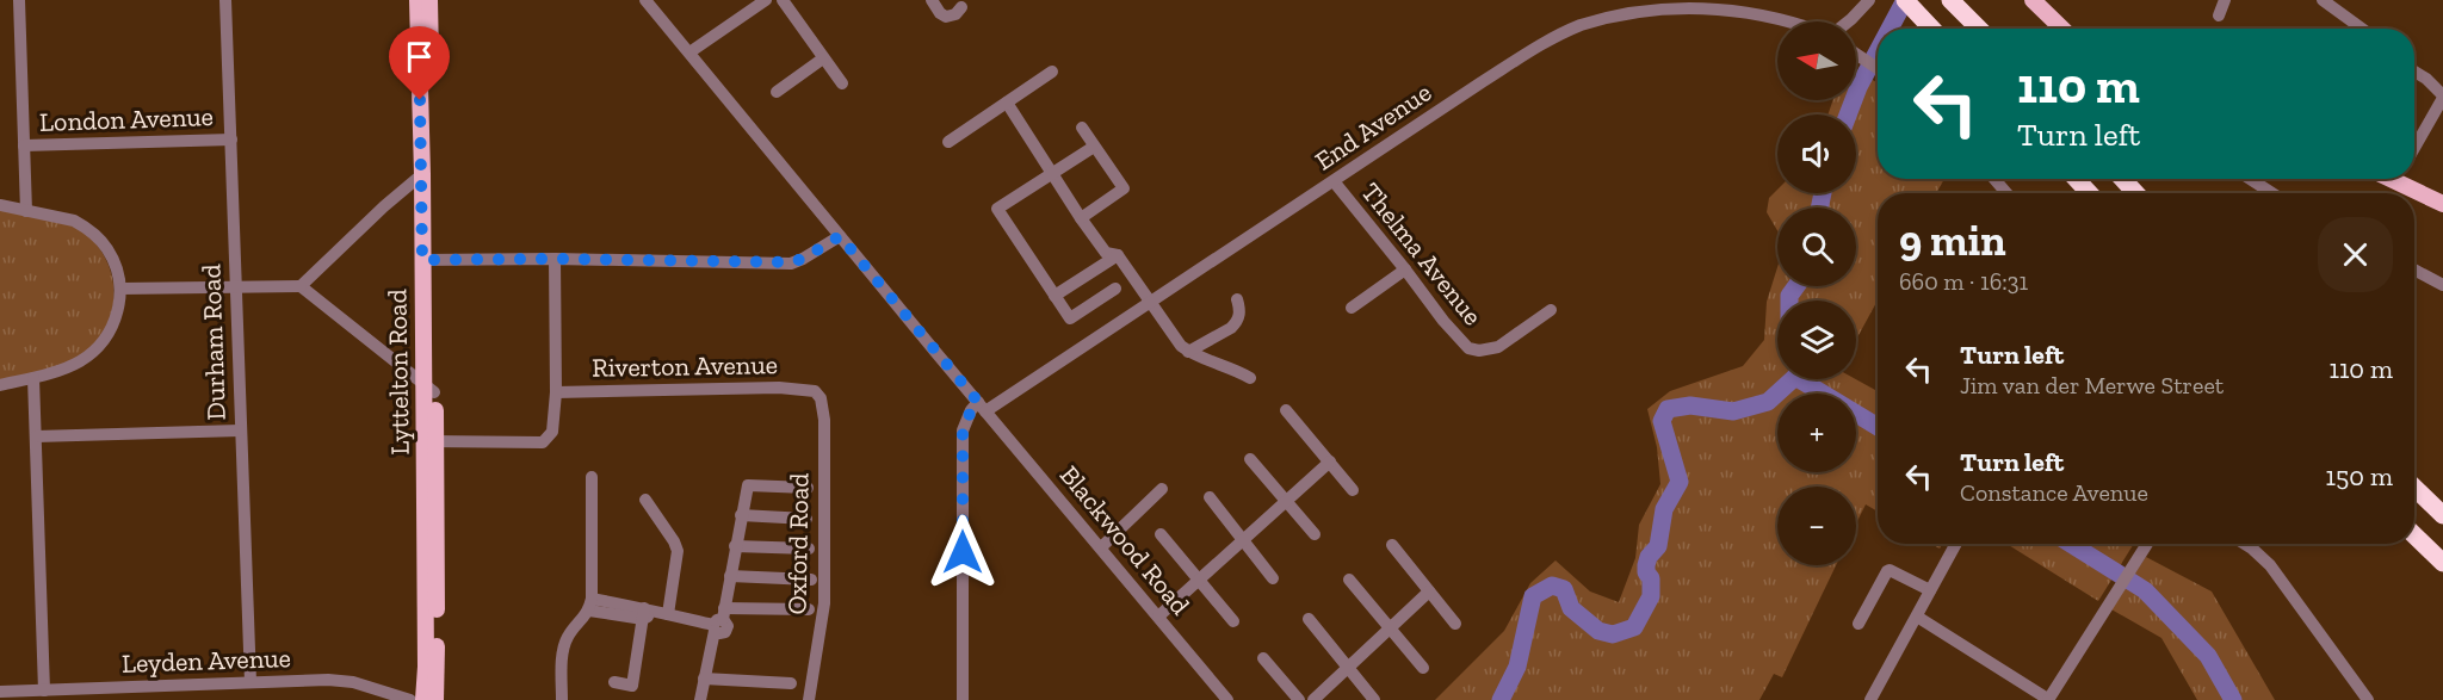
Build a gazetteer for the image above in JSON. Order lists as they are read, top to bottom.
{
  "streets": {
    "main road": ["Lyttelton Road"],
    "street": [
      "London Avenue",
      "End Avenue",
      "Thelma Avenue",
      "Durham Road",
      "Riverton Avenue",
      "Blackwood Road",
      "Oxford Road",
      "Leyden Avenue"
    ]
  },
  "crossings": [
    ["London Avenue", "Durham Road"],
    ["End Avenue", "Thelma Avenue"],
    ["End Avenue", "Blackwood Road"],
    ["Durham Road", "Leyden Avenue"],
    ["Riverton Avenue", "Oxford Road"]
  ],
  "north": "left",
  "page": {
    "map_buttons": ["+", "−"],
    "turn": ["110 m", "Turn left"],
    "heading": ["9 min", "660 m · 16:31"],
    "list": [
      {
        "name": "Turn left",
        "note": "Jim van der Merwe Street",
        "value": "110 m"
      },
      {
        "name": "Turn left",
        "note": "Constance Avenue",
        "value": "150 m"
      }
    ]
  }
}
